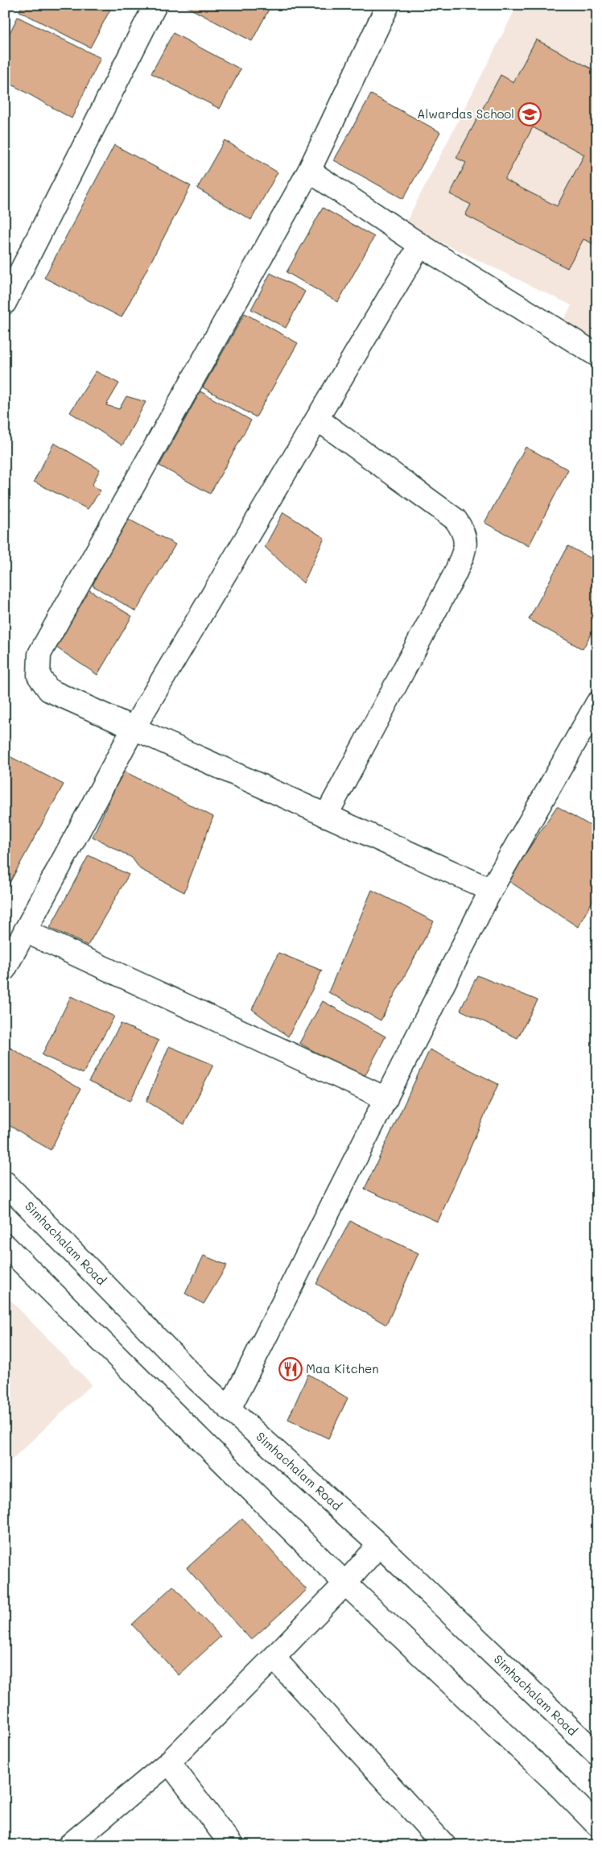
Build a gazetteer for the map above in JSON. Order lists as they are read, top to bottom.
{
  "streets": {
    "street": ["Simhachalam Road"]
  },
  "places": {
    "school or university": ["Alwardas School"],
    "restaurant": ["Maa Kitchen"]
  }
}
